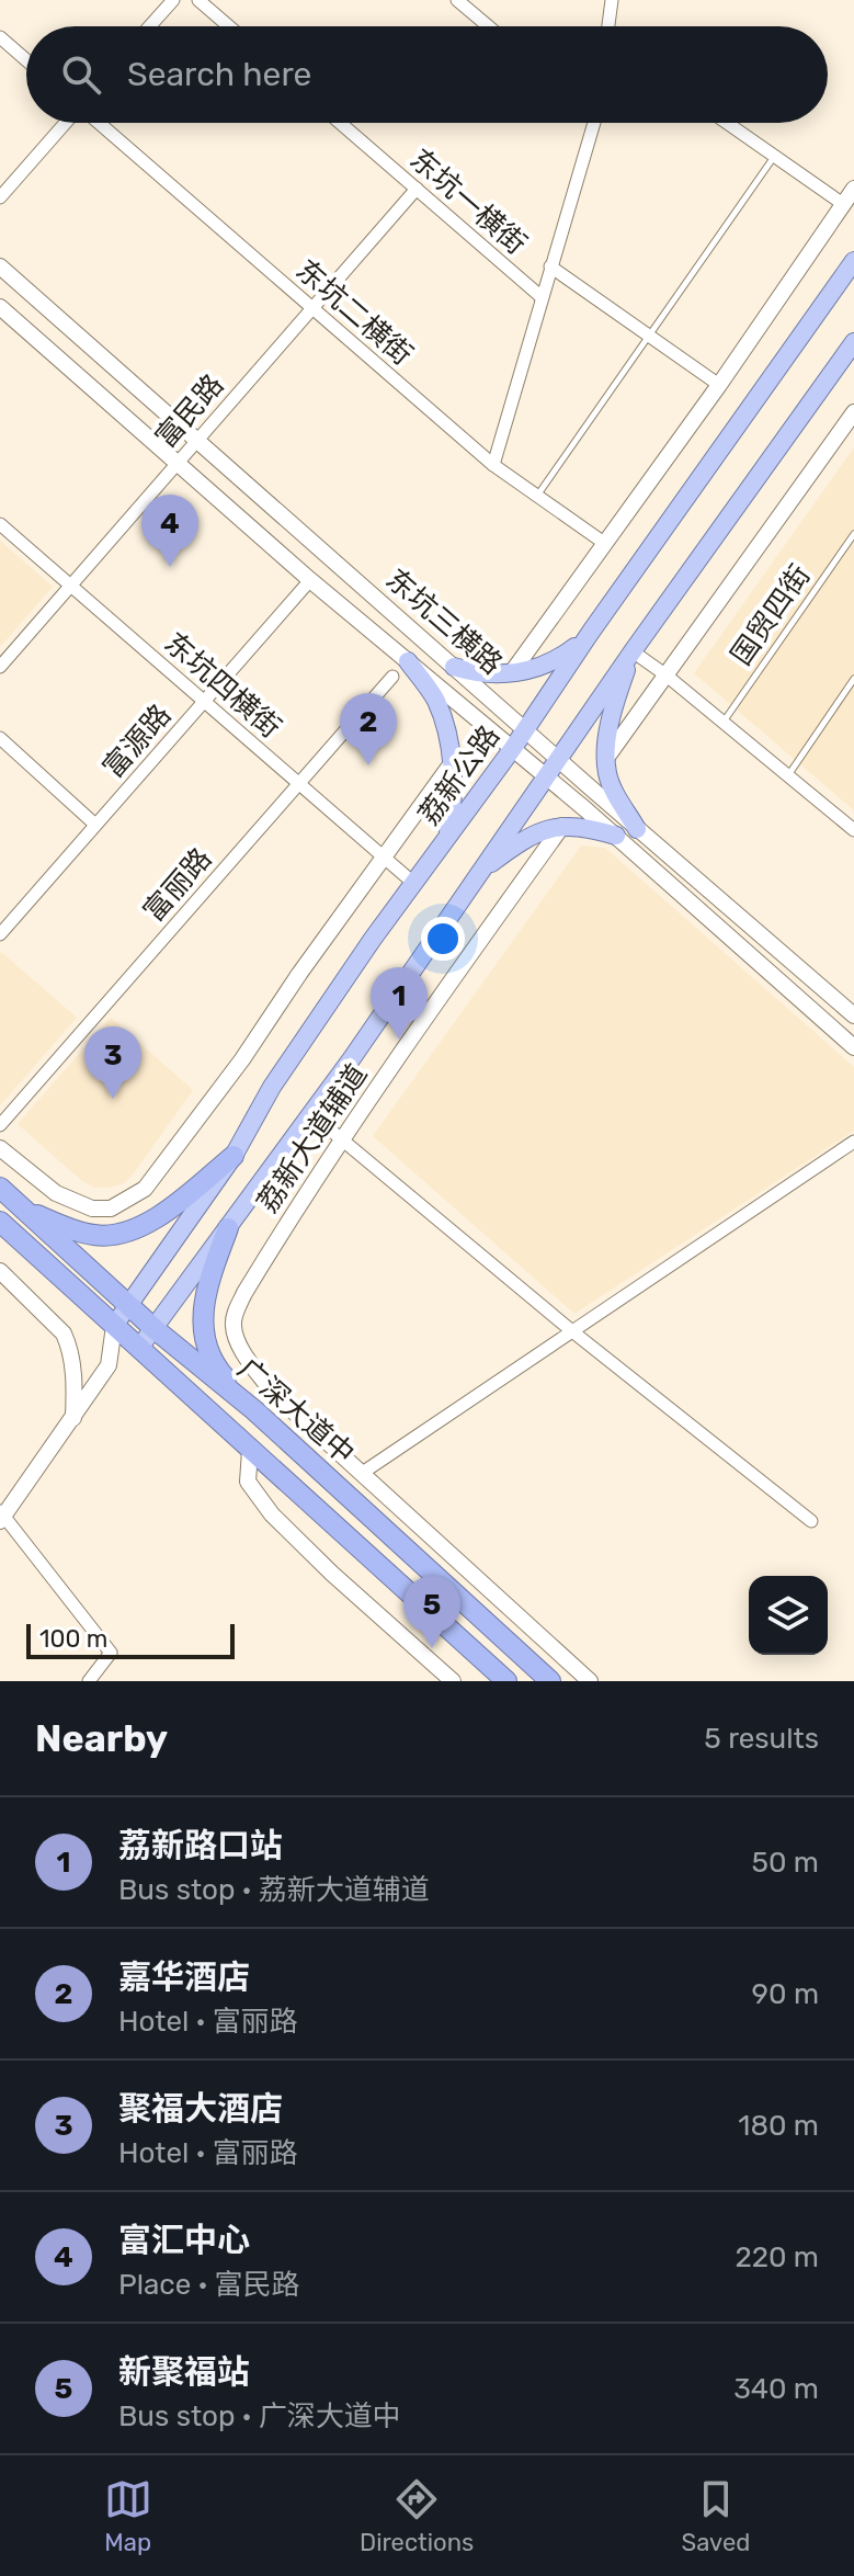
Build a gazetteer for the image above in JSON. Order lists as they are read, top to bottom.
{
  "streets": {
    "highway": ["广深大道中"],
    "main road": ["荔新公路"],
    "street": [
      "东坑一横街",
      "东坑二横街",
      "富民路",
      "东坑三横路",
      "东坑四横街",
      "富源路",
      "富丽路",
      "荔新大道辅道"
    ],
    "lane": ["国贸四街"]
  },
  "crossings": [
    ["东坑一横街", "富民路"],
    ["东坑二横街", "富民路"],
    ["富民路", "东坑三横路"],
    ["富民路", "东坑四横街"],
    ["东坑三横路", "富源路"],
    ["东坑三横路", "荔新公路"],
    ["东坑四横街", "富源路"],
    ["东坑四横街", "荔新公路"],
    ["东坑四横街", "富丽路"],
    ["荔新公路", "广深大道中"]
  ],
  "scale_bar": "100 m",
  "page": {
    "search": "Search here",
    "pins": [
      "4",
      "2",
      "1",
      "3",
      "5"
    ],
    "scale": "100 m",
    "heading": ["Nearby", "5 results"],
    "list": [
      {
        "mark": "1",
        "name": "荔新路口站",
        "note": "Bus stop · 荔新大道辅道",
        "value": "50 m"
      },
      {
        "mark": "2",
        "name": "嘉华酒店",
        "note": "Hotel · 富丽路",
        "value": "90 m"
      },
      {
        "mark": "3",
        "name": "聚福大酒店",
        "note": "Hotel · 富丽路",
        "value": "180 m"
      },
      {
        "mark": "4",
        "name": "富汇中心",
        "note": "Place · 富民路",
        "value": "220 m"
      },
      {
        "mark": "5",
        "name": "新聚福站",
        "note": "Bus stop · 广深大道中",
        "value": "340 m"
      }
    ],
    "nav": ["Map", "Directions", "Saved"]
  }
}
